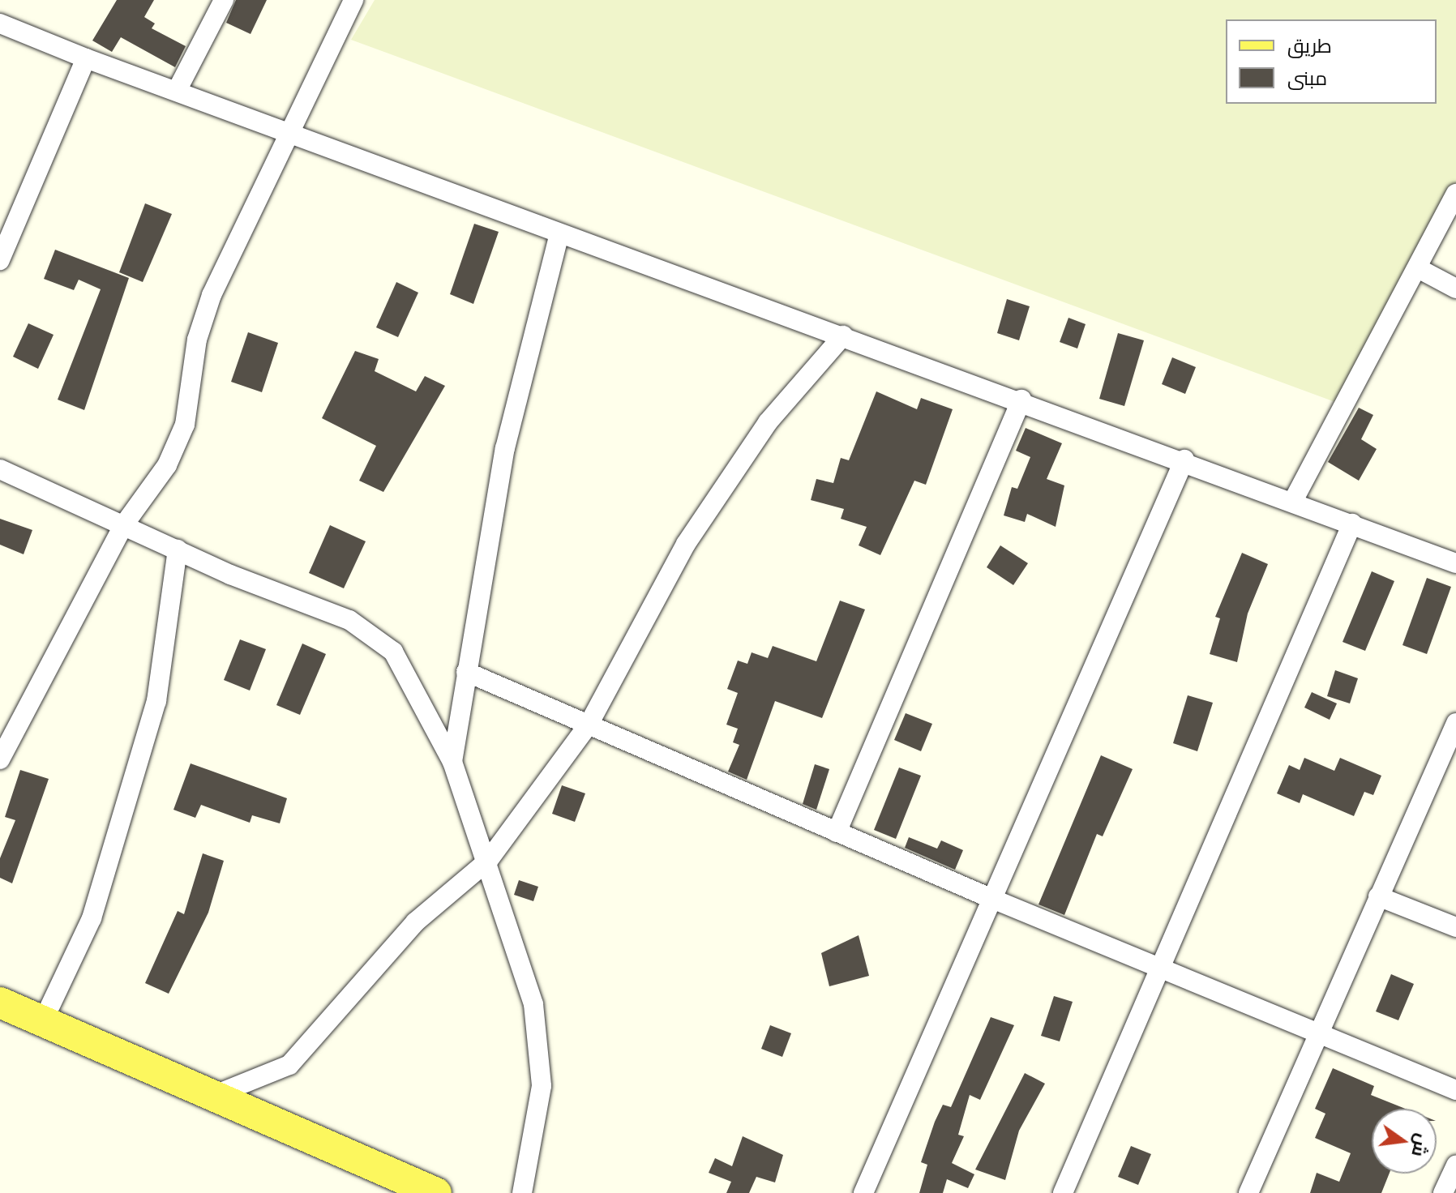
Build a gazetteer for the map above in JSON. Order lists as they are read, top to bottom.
{
  "legend": ["طريق", "مبنى"],
  "north": "right"
}
